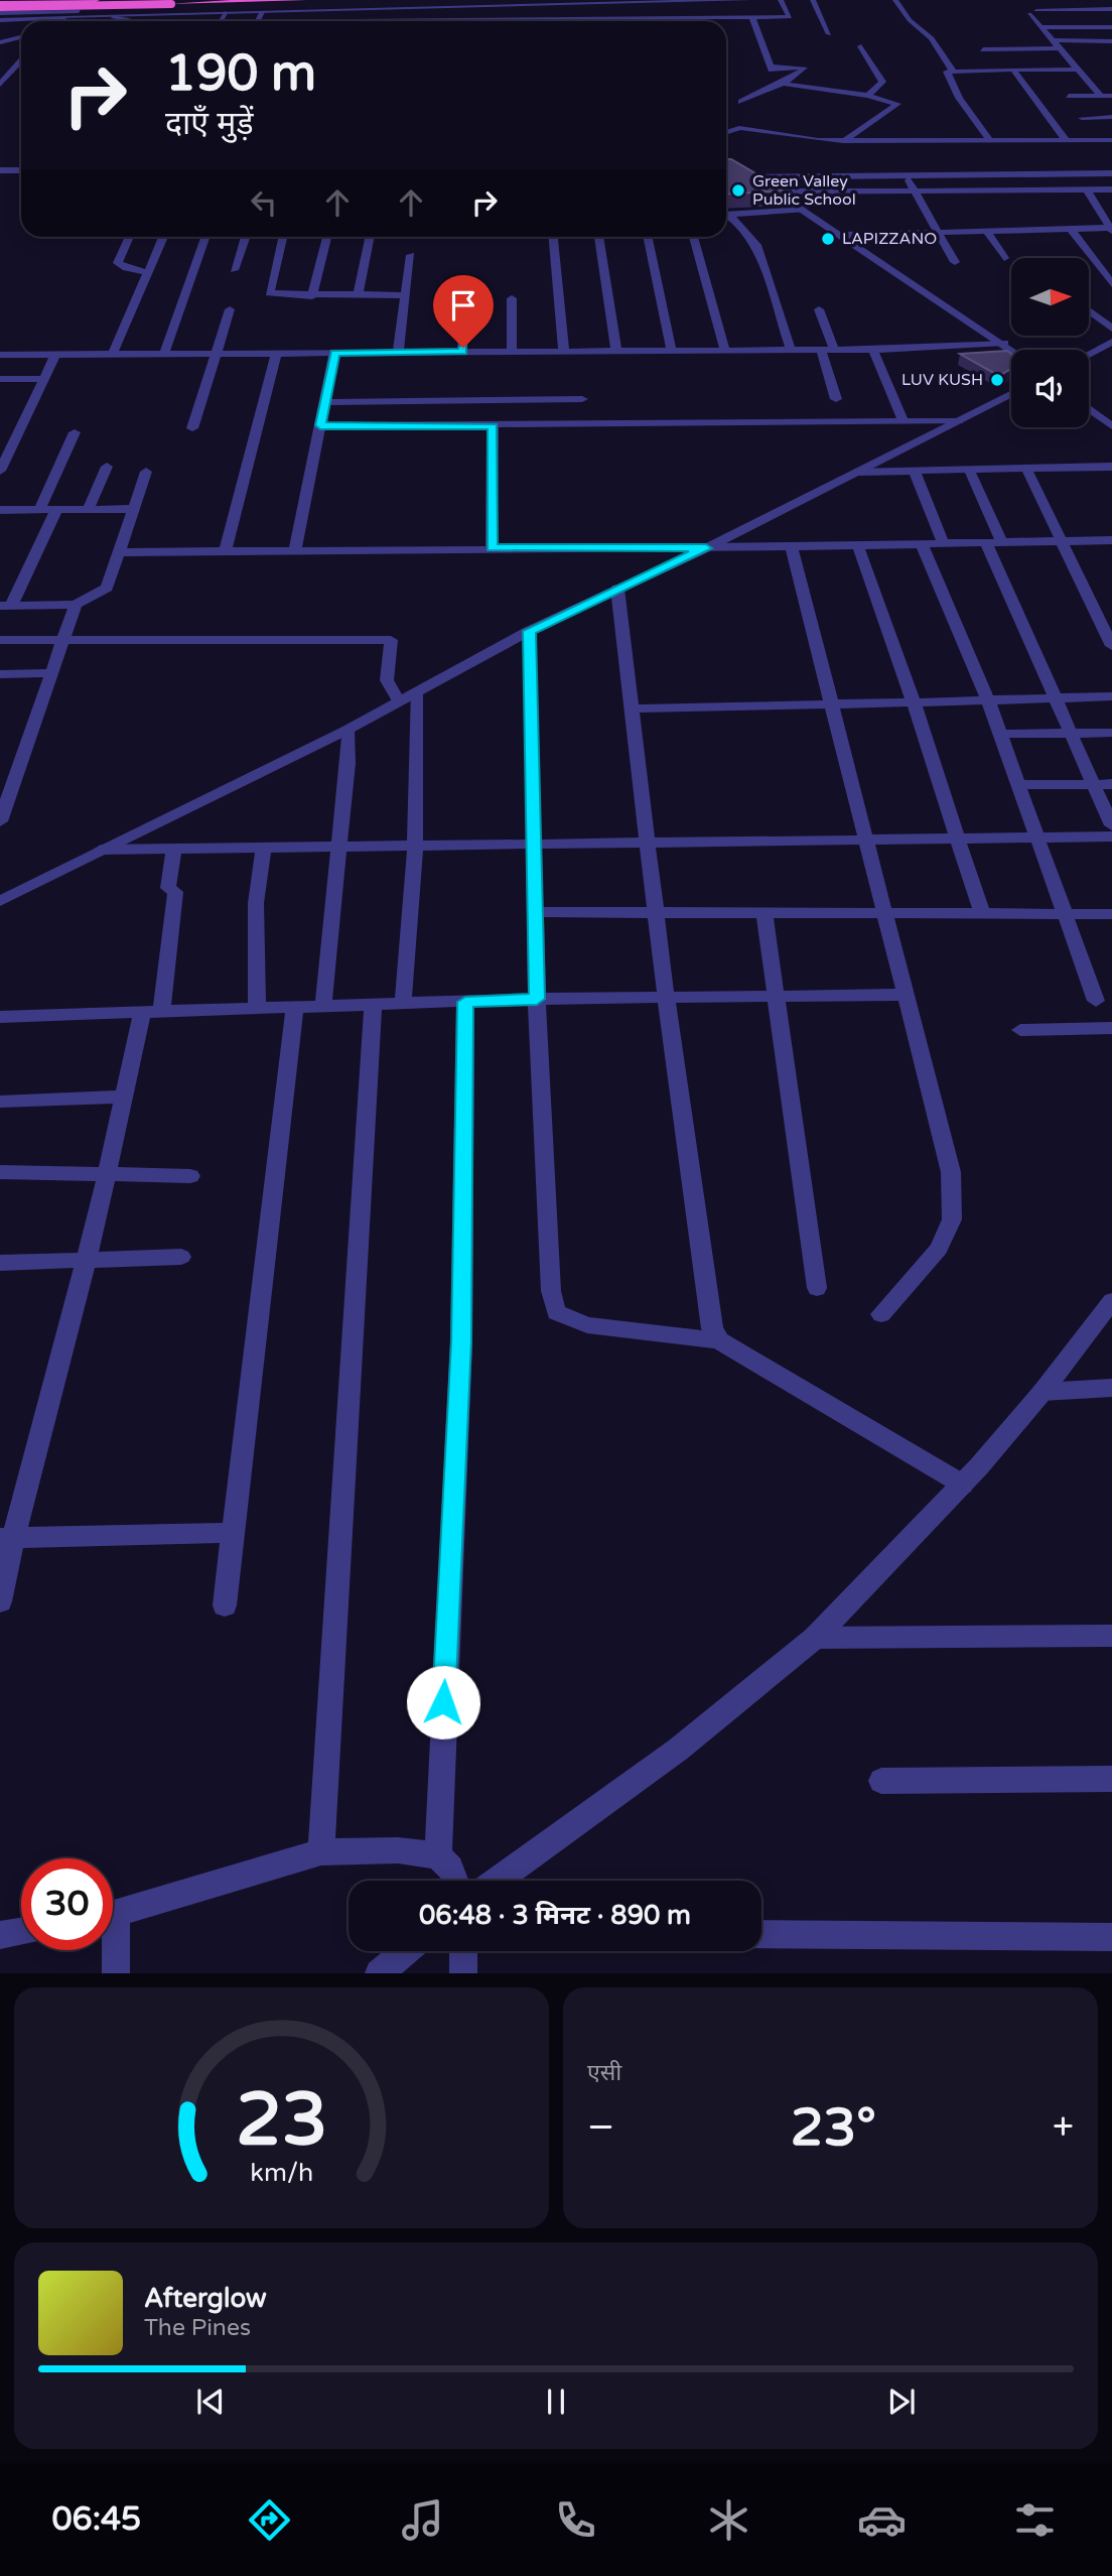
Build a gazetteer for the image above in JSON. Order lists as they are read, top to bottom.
{
  "places": ["Green Valley Public School", "LAPIZZANO", "LUV KUSH"],
  "north": "right",
  "page": {
    "turn": ["190 m", "दाएँ मुड़ें"],
    "limit": "30",
    "trip": "06:48 · 3 मिनट · 890 m",
    "tile": "एसी",
    "heat": ["−", "23°", "+"],
    "song": ["Afterglow", "The Pines"],
    "tabs": "06:45",
    "gauge": ["23", "km/h"]
  }
}
